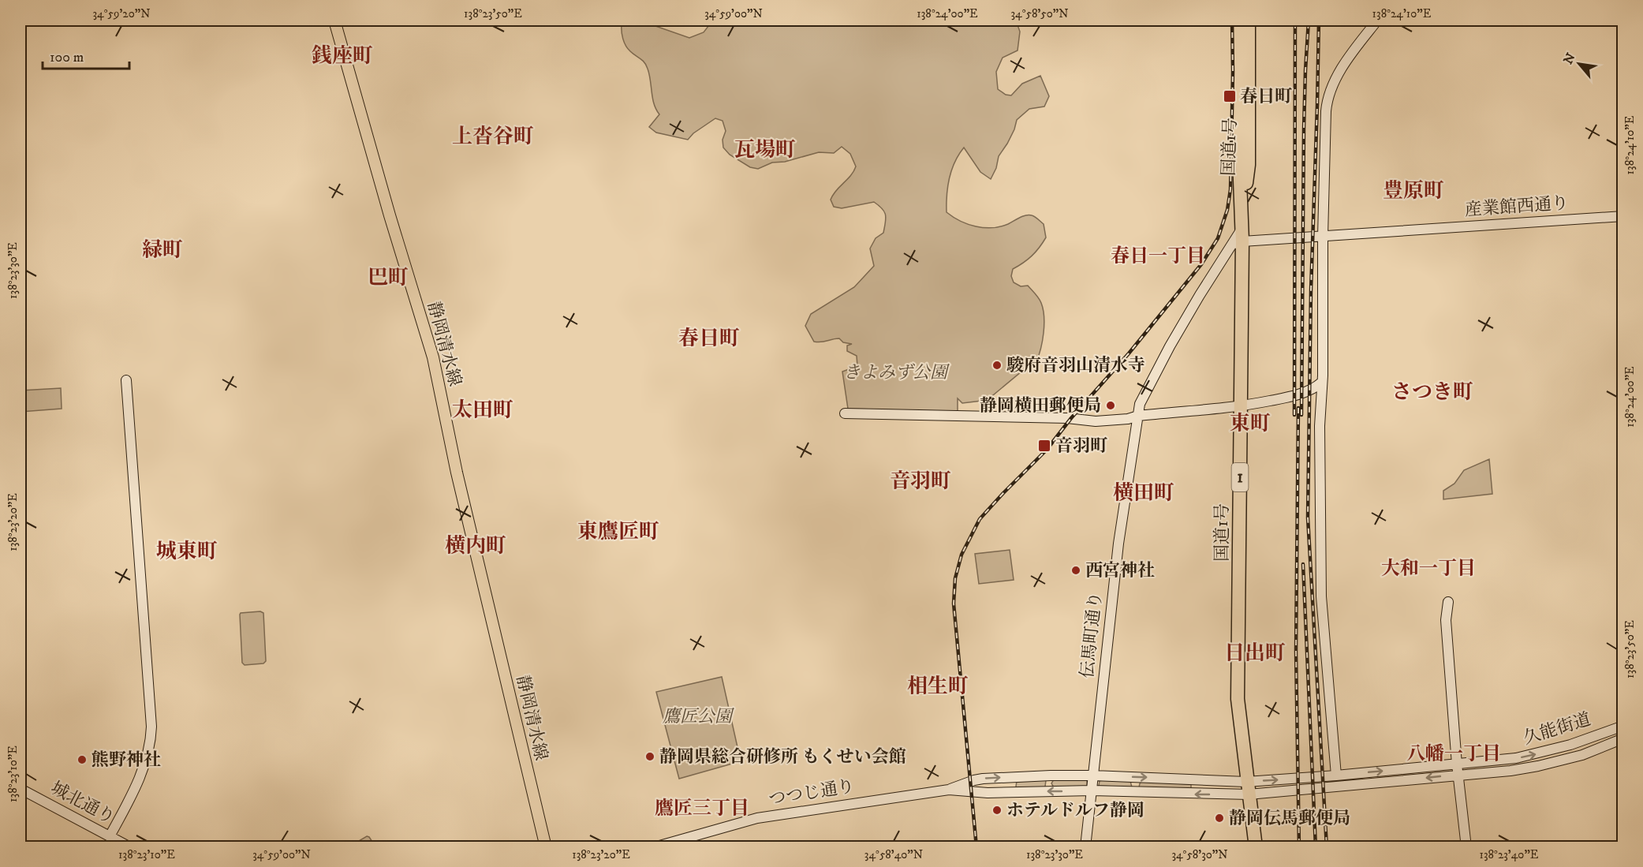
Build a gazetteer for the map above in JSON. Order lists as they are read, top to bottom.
{
  "streets": {
    "highway": ["国道1号", "1"],
    "main road": ["静岡清水線"],
    "street": [
      "産業館西通り",
      "伝馬町通り",
      "久能街道",
      "つつじ通り",
      "城北通り"
    ]
  },
  "crossings": [
    ["国道1号", "産業館西通り"],
    ["国道1号", "伝馬町通り"],
    ["国道1号", "久能街道"],
    ["国道1号", "つつじ通り"],
    ["伝馬町通り", "つつじ通り"],
    ["久能街道", "つつじ通り"]
  ],
  "districts": [
    "銭座町",
    "上沓谷町",
    "瓦場町",
    "豊原町",
    "緑町",
    "春日一丁目",
    "巴町",
    "春日町",
    "さつき町",
    "太田町",
    "東町",
    "音羽町",
    "横田町",
    "東鷹匠町",
    "横内町",
    "城東町",
    "大和一丁目",
    "日出町",
    "相生町",
    "八幡一丁目",
    "鷹匠三丁目"
  ],
  "parks": ["きよみず公園", "鷹匠公園"],
  "places": {
    "transit": ["春日町", "音羽町"],
    "other": [
      "駿府音羽山清水寺",
      "静岡横田郵便局",
      "西宮神社",
      "静岡県総合研修所 もくせい会館",
      "熊野神社",
      "ホテルドルフ静岡",
      "静岡伝馬郵便局"
    ]
  },
  "scale_bar": "100 m",
  "north": "top left",
  "coordinates": [
    "34°59'20\"N",
    "138°23'50\"E",
    "34°59'00\"N",
    "138°24'00\"E",
    "34°58'50\"N",
    "138°24'10\"E",
    "138°23'30\"E",
    "138°23'20\"E",
    "138°23'10\"E",
    "34°58'40\"N",
    "34°58'30\"N",
    "138°23'40\"E"
  ]
}
